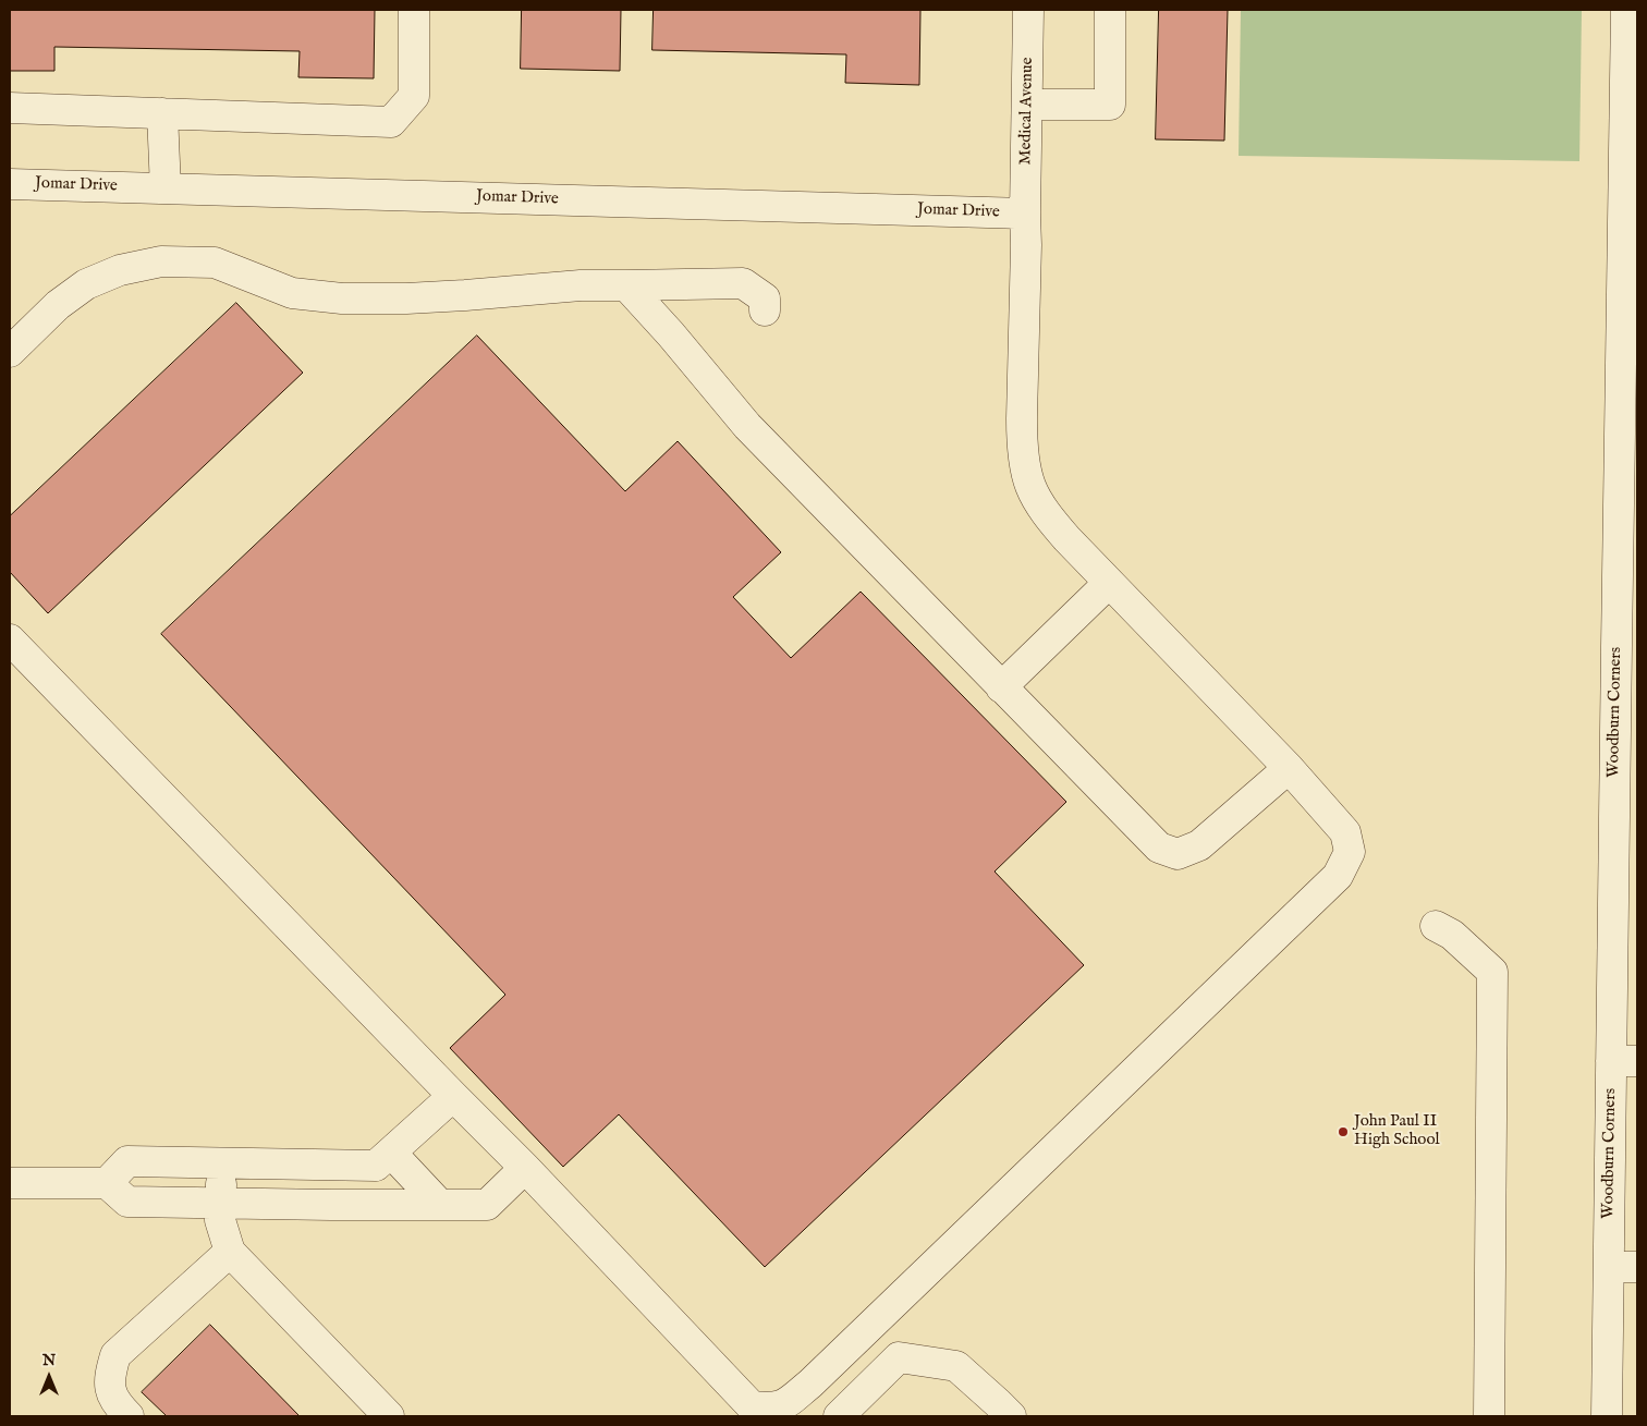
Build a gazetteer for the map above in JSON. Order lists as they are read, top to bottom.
{
  "streets": {
    "street": ["Medical Avenue", "Jomar Drive", "Woodburn Corners"]
  },
  "crossings": [
    ["Medical Avenue", "Jomar Drive"]
  ],
  "places": ["John Paul II High School"],
  "north": "top"
}
